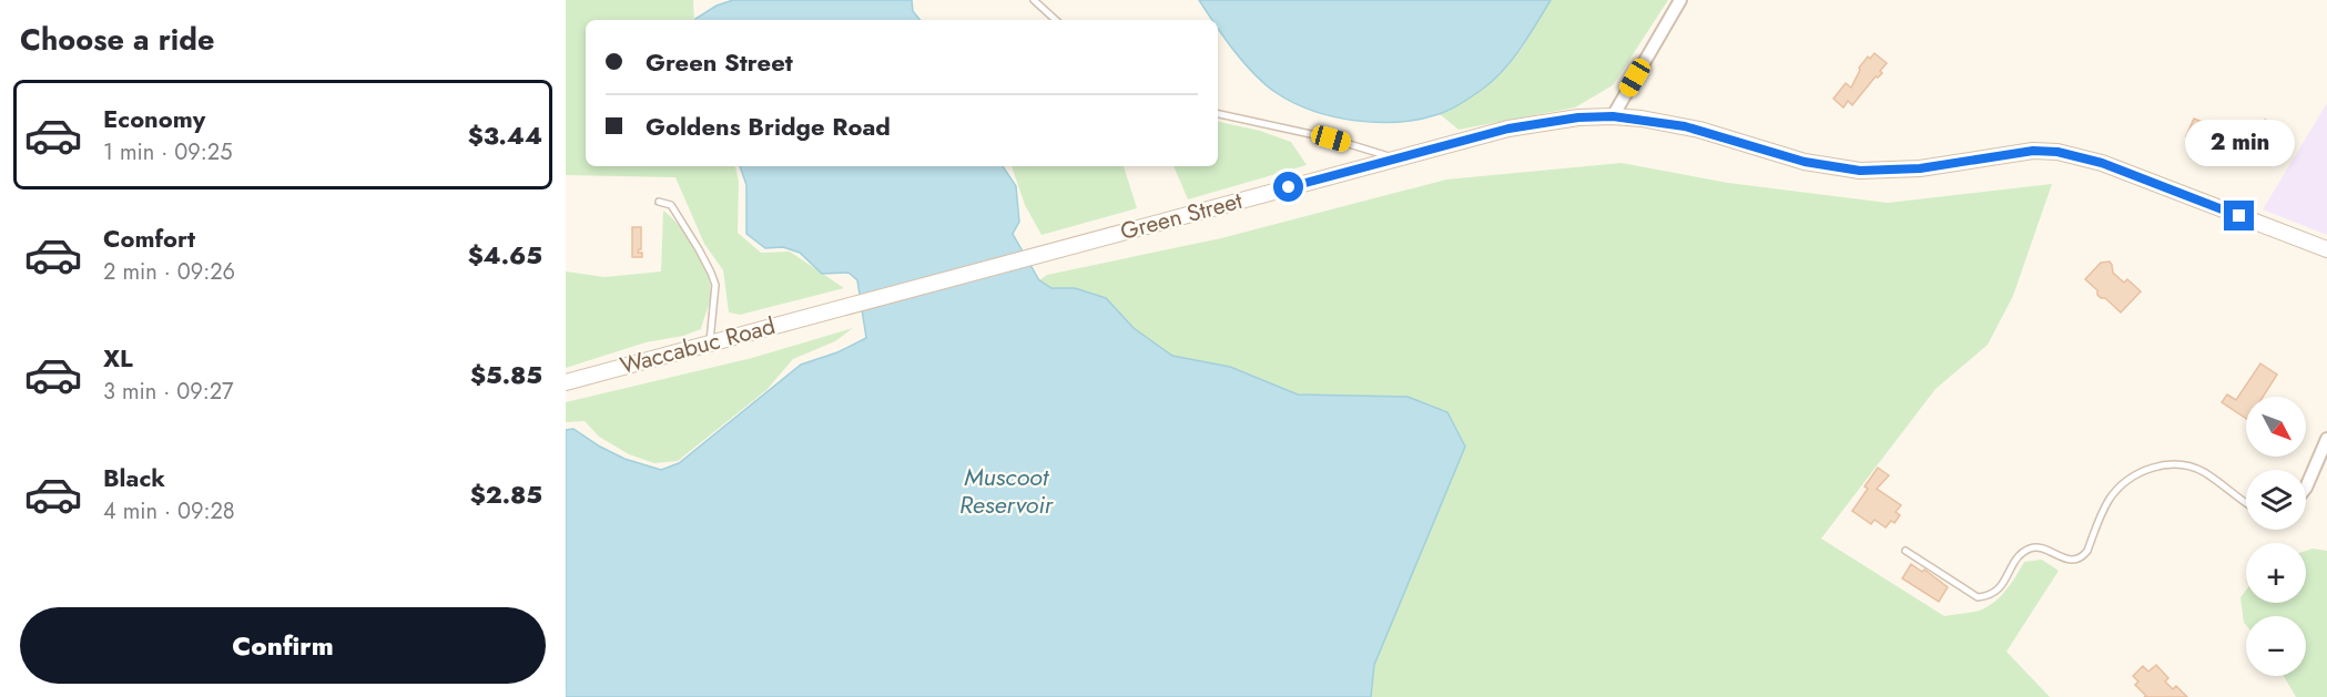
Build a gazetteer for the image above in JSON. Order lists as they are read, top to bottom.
{
  "streets": {
    "main road": ["Green Street", "Waccabuc Road"]
  },
  "crossings": [
    ["Green Street", "Waccabuc Road"]
  ],
  "water": ["Muscoot Reservoir"],
  "north": "bottom right",
  "page": {
    "heading": "Choose a ride",
    "banner": ["Green Street", "Goldens Bridge Road"],
    "list": [
      {
        "name": "Economy",
        "note": "1 min · 09:25",
        "value": "$3.44"
      },
      {
        "name": "Comfort",
        "note": "2 min · 09:26",
        "value": "$4.65"
      },
      {
        "name": "XL",
        "note": "3 min · 09:27",
        "value": "$5.85"
      },
      {
        "name": "Black",
        "note": "4 min · 09:28",
        "value": "$2.85"
      }
    ],
    "bubble": "2 min",
    "map_buttons": ["+", "−"],
    "buttons": "Confirm"
  }
}
